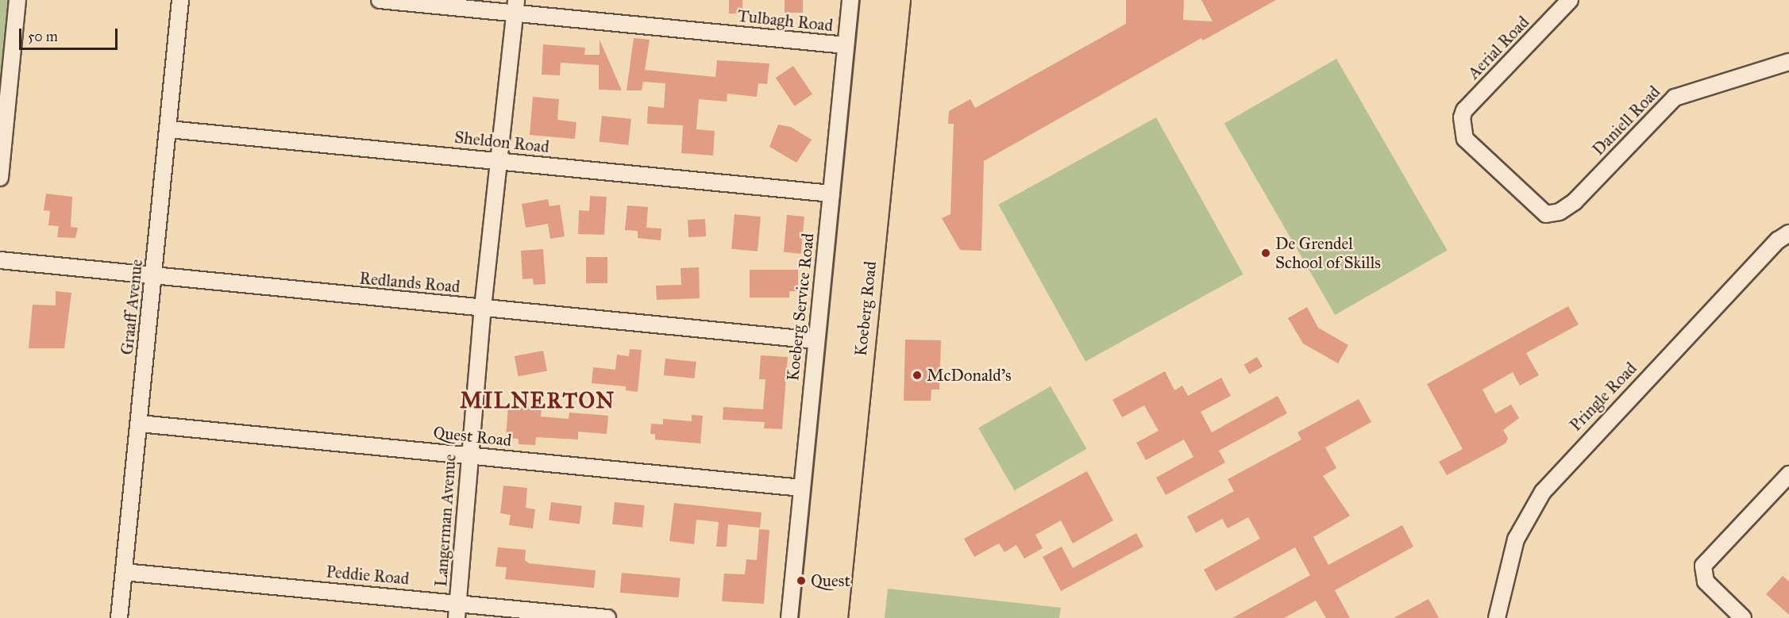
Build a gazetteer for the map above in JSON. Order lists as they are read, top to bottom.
{
  "streets": {
    "main road": ["Koeberg Road"],
    "street": [
      "Tulbagh Road",
      "Aerial Road",
      "Daniell Road",
      "Sheldon Road",
      "Redlands Road",
      "Graaff Avenue",
      "Koeberg Service Road",
      "Pringle Road",
      "Quest Road",
      "Langerman Avenue",
      "Peddie Road"
    ]
  },
  "crossings": [
    ["Tulbagh Road", "Koeberg Service Road"],
    ["Tulbagh Road", "Langerman Avenue"],
    ["Aerial Road", "Daniell Road"],
    ["Sheldon Road", "Graaff Avenue"],
    ["Sheldon Road", "Koeberg Service Road"],
    ["Sheldon Road", "Langerman Avenue"],
    ["Redlands Road", "Graaff Avenue"],
    ["Redlands Road", "Koeberg Service Road"],
    ["Redlands Road", "Langerman Avenue"],
    ["Graaff Avenue", "Quest Road"],
    ["Graaff Avenue", "Peddie Road"],
    ["Koeberg Service Road", "Quest Road"],
    ["Quest Road", "Langerman Avenue"],
    ["Langerman Avenue", "Peddie Road"]
  ],
  "districts": ["MILNERTON"],
  "places": ["De Grendel School of Skills", "McDonald's", "Quest"],
  "scale_bar": "50 m"
}
